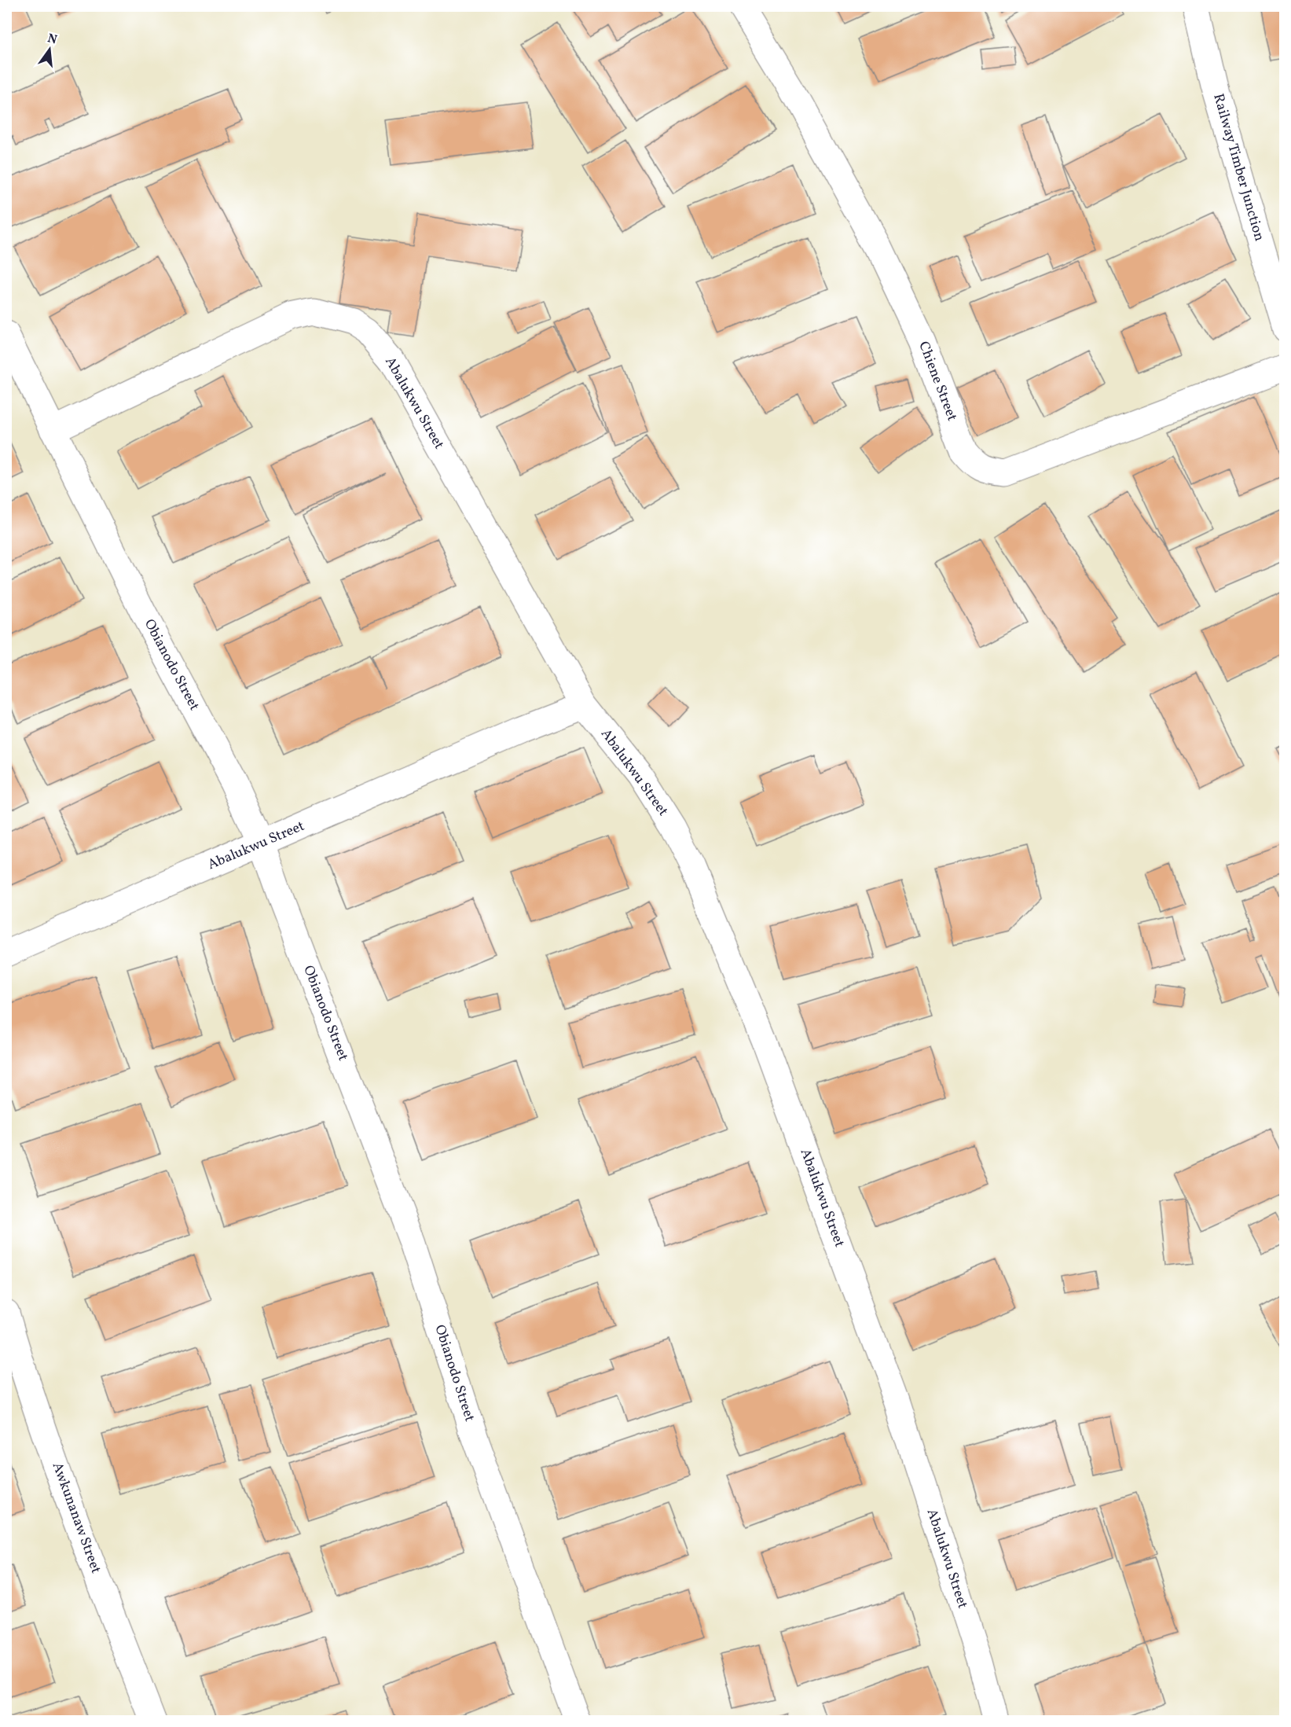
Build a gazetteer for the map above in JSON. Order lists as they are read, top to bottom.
{
  "streets": {
    "street": [
      "Railway Timber Junction",
      "Chiene Street",
      "Abalukwu Street",
      "Obianodo Street",
      "Awkunanaw Street"
    ]
  },
  "crossings": [
    ["Abalukwu Street", "Obianodo Street"]
  ],
  "north": "top"
}
